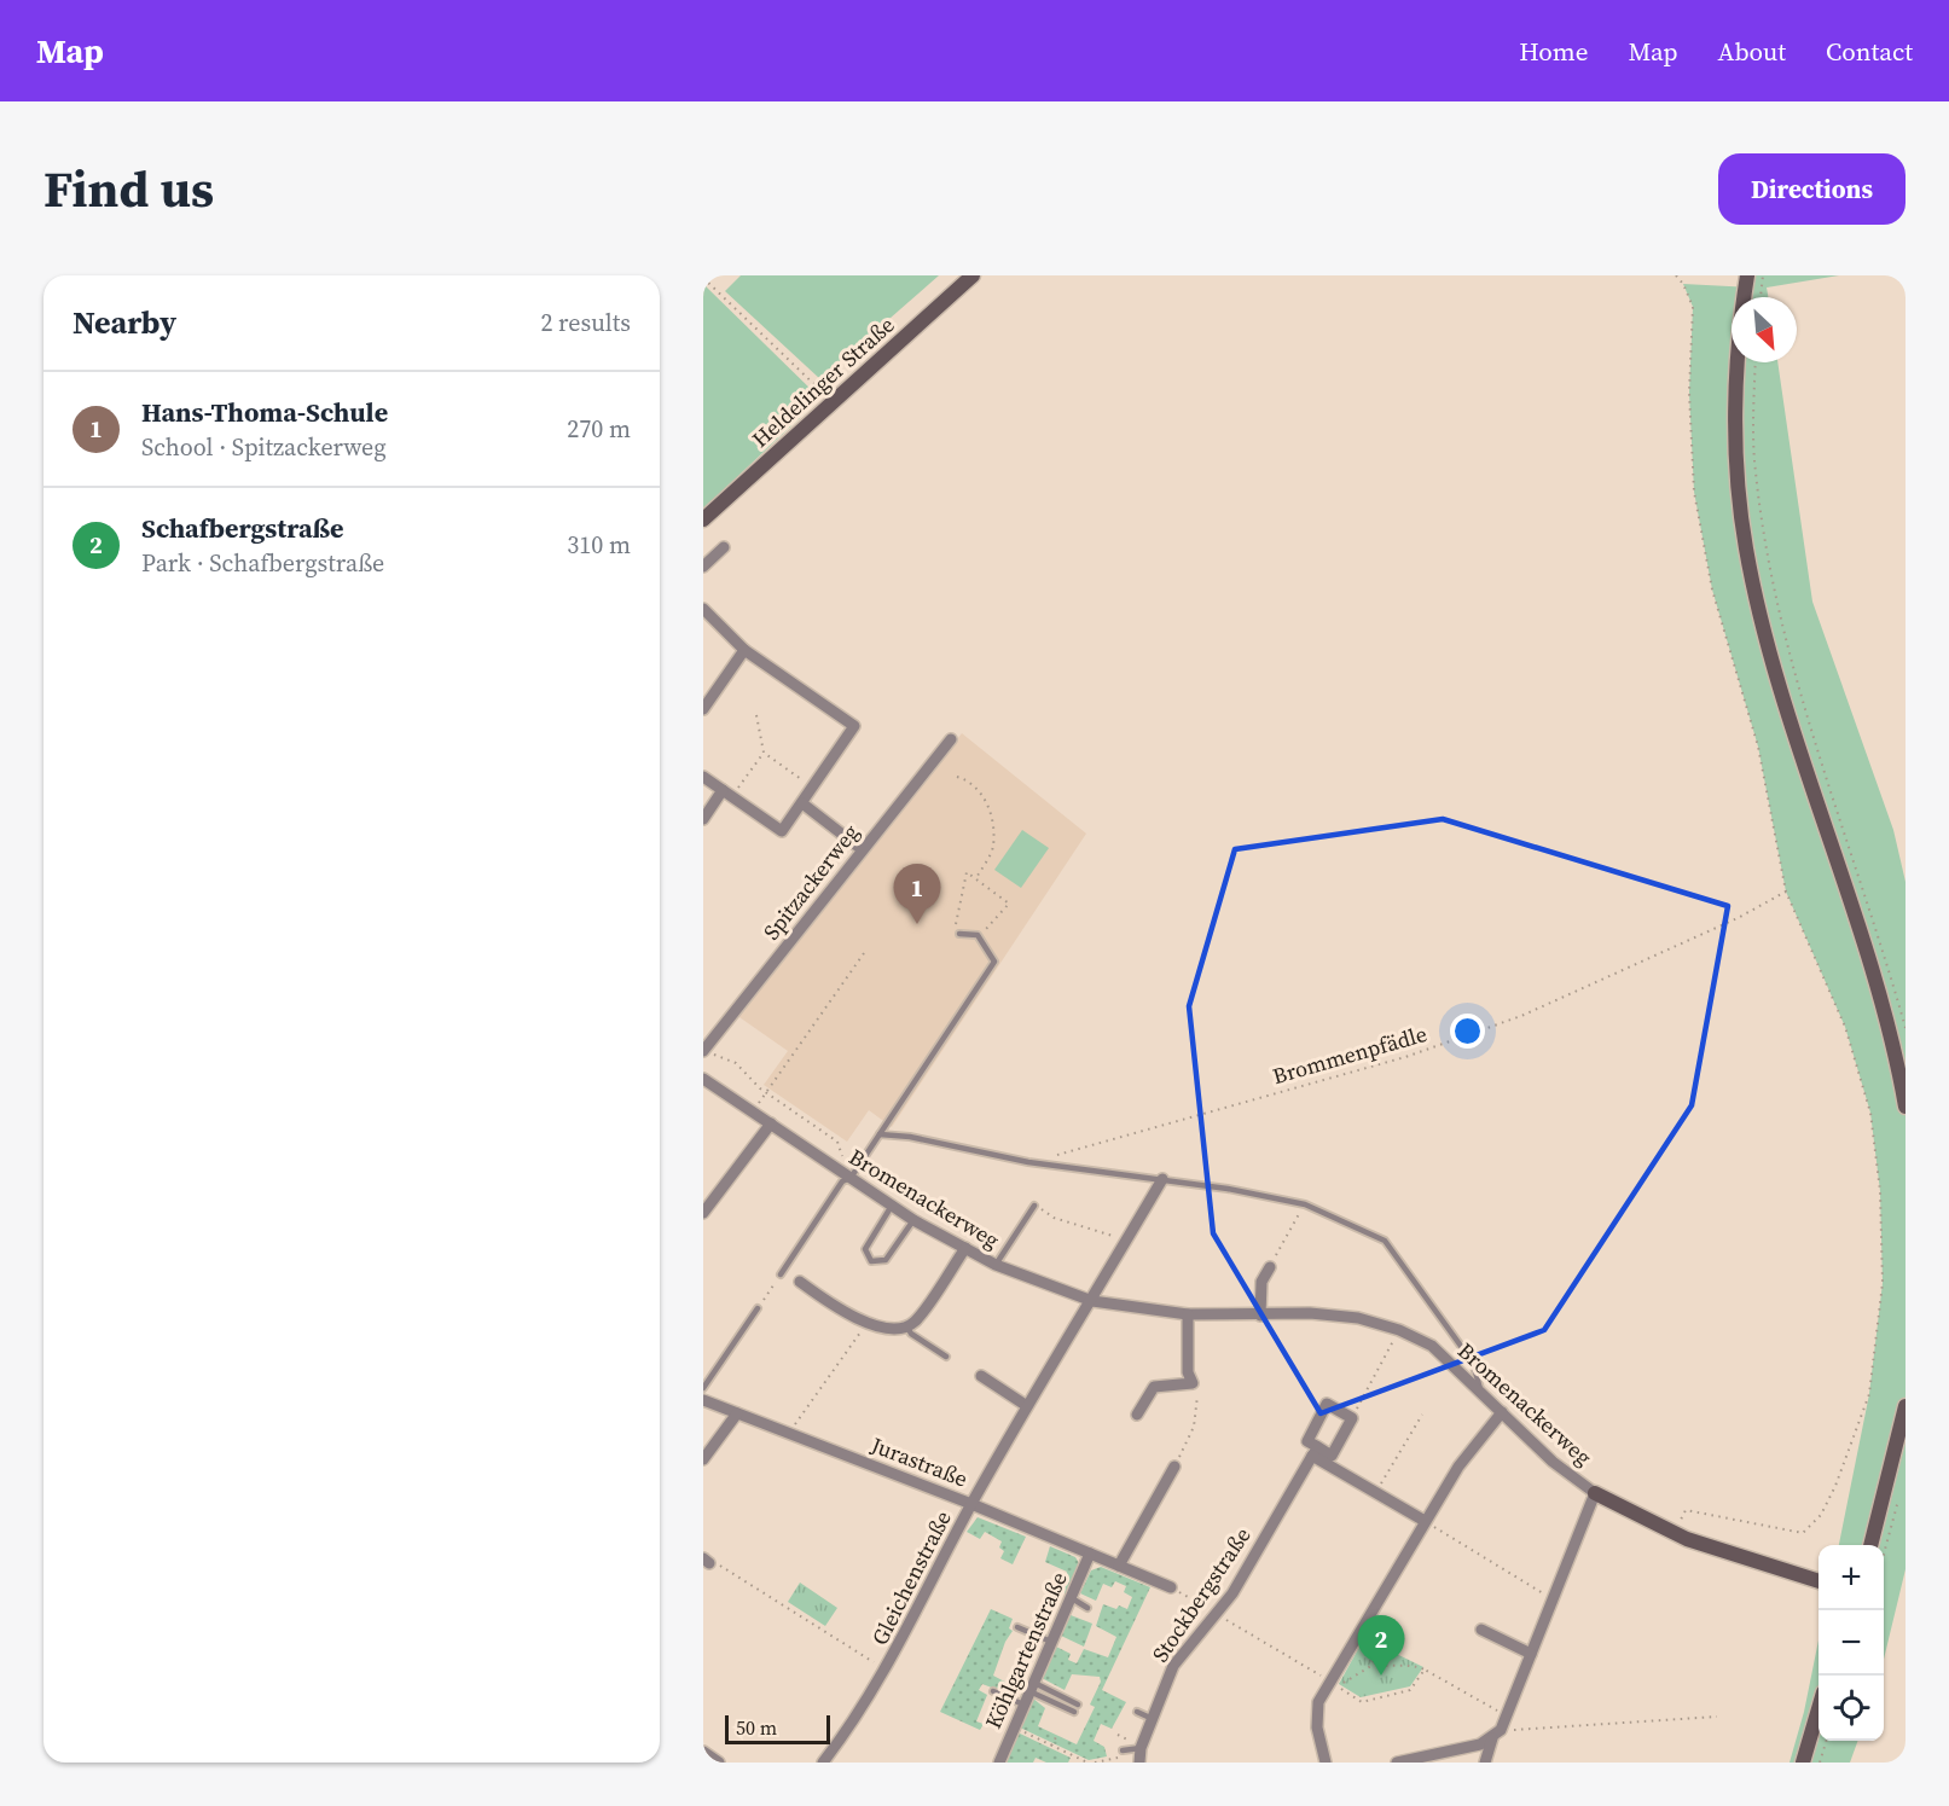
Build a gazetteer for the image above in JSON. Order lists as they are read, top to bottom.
{
  "streets": {
    "street": [
      "Heldelinger Straße",
      "Spitzackerweg",
      "Bromenackerweg",
      "Jurastraße",
      "Gleichenstraße",
      "Stockbergstraße",
      "Köhlgartenstraße"
    ],
    "path": ["Brommenpfädle"]
  },
  "crossings": [
    ["Bromenackerweg", "Gleichenstraße"],
    ["Jurastraße", "Gleichenstraße"],
    ["Jurastraße", "Köhlgartenstraße"]
  ],
  "scale_bar": "50 m",
  "north": "bottom right",
  "page": {
    "header": "Map",
    "nav": [
      "Home",
      "Map",
      "About",
      "Contact"
    ],
    "title": "Find us",
    "buttons": "Directions",
    "heading": ["Nearby", "2 results"],
    "list": [
      {
        "mark": "1",
        "name": "Hans-Thoma-Schule",
        "note": "School · Spitzackerweg",
        "value": "270 m"
      },
      {
        "mark": "2",
        "name": "Schafbergstraße",
        "note": "Park · Schafbergstraße",
        "value": "310 m"
      }
    ],
    "pins": ["1", "2"],
    "map_buttons": ["+", "−"],
    "scale": "50 m"
  }
}
